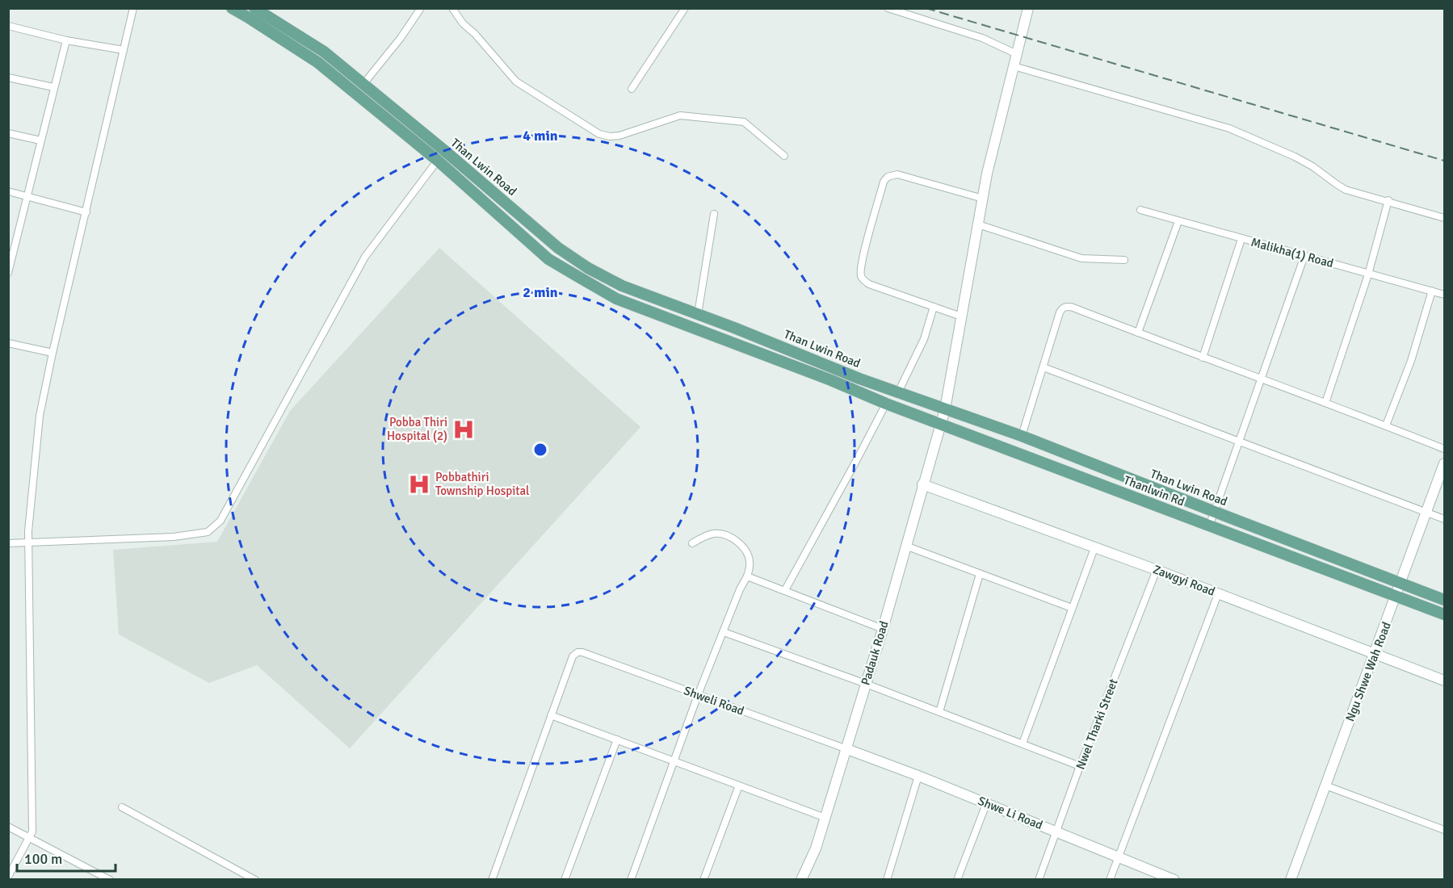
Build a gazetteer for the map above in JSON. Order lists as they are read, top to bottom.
{
  "streets": {
    "main road": ["Than Lwin Road", "Thanlwin Rd"],
    "street": [
      "Malikha(1) Road",
      "Zawgyi Road",
      "Padauk Road",
      "Ngu Shwe Wah Road",
      "Shweli Road",
      "Nwel Tharki Street",
      "Shwe Li Road"
    ]
  },
  "crossings": [
    ["Than Lwin Road", "Thanlwin Rd"],
    ["Than Lwin Road", "Padauk Road"],
    ["Than Lwin Road", "Ngu Shwe Wah Road"],
    ["Thanlwin Rd", "Padauk Road"],
    ["Thanlwin Rd", "Ngu Shwe Wah Road"],
    ["Zawgyi Road", "Padauk Road"],
    ["Zawgyi Road", "Ngu Shwe Wah Road"],
    ["Zawgyi Road", "Nwel Tharki Street"],
    ["Padauk Road", "Shweli Road"],
    ["Padauk Road", "Shwe Li Road"],
    ["Shweli Road", "Shwe Li Road"],
    ["Nwel Tharki Street", "Shwe Li Road"]
  ],
  "places": {
    "hospital": ["Pobba Thiri Hospital (2)", "Pobbathiri Township Hospital"]
  },
  "scale_bar": "100 m",
  "rings": ["4 min", "2 min"]
}
